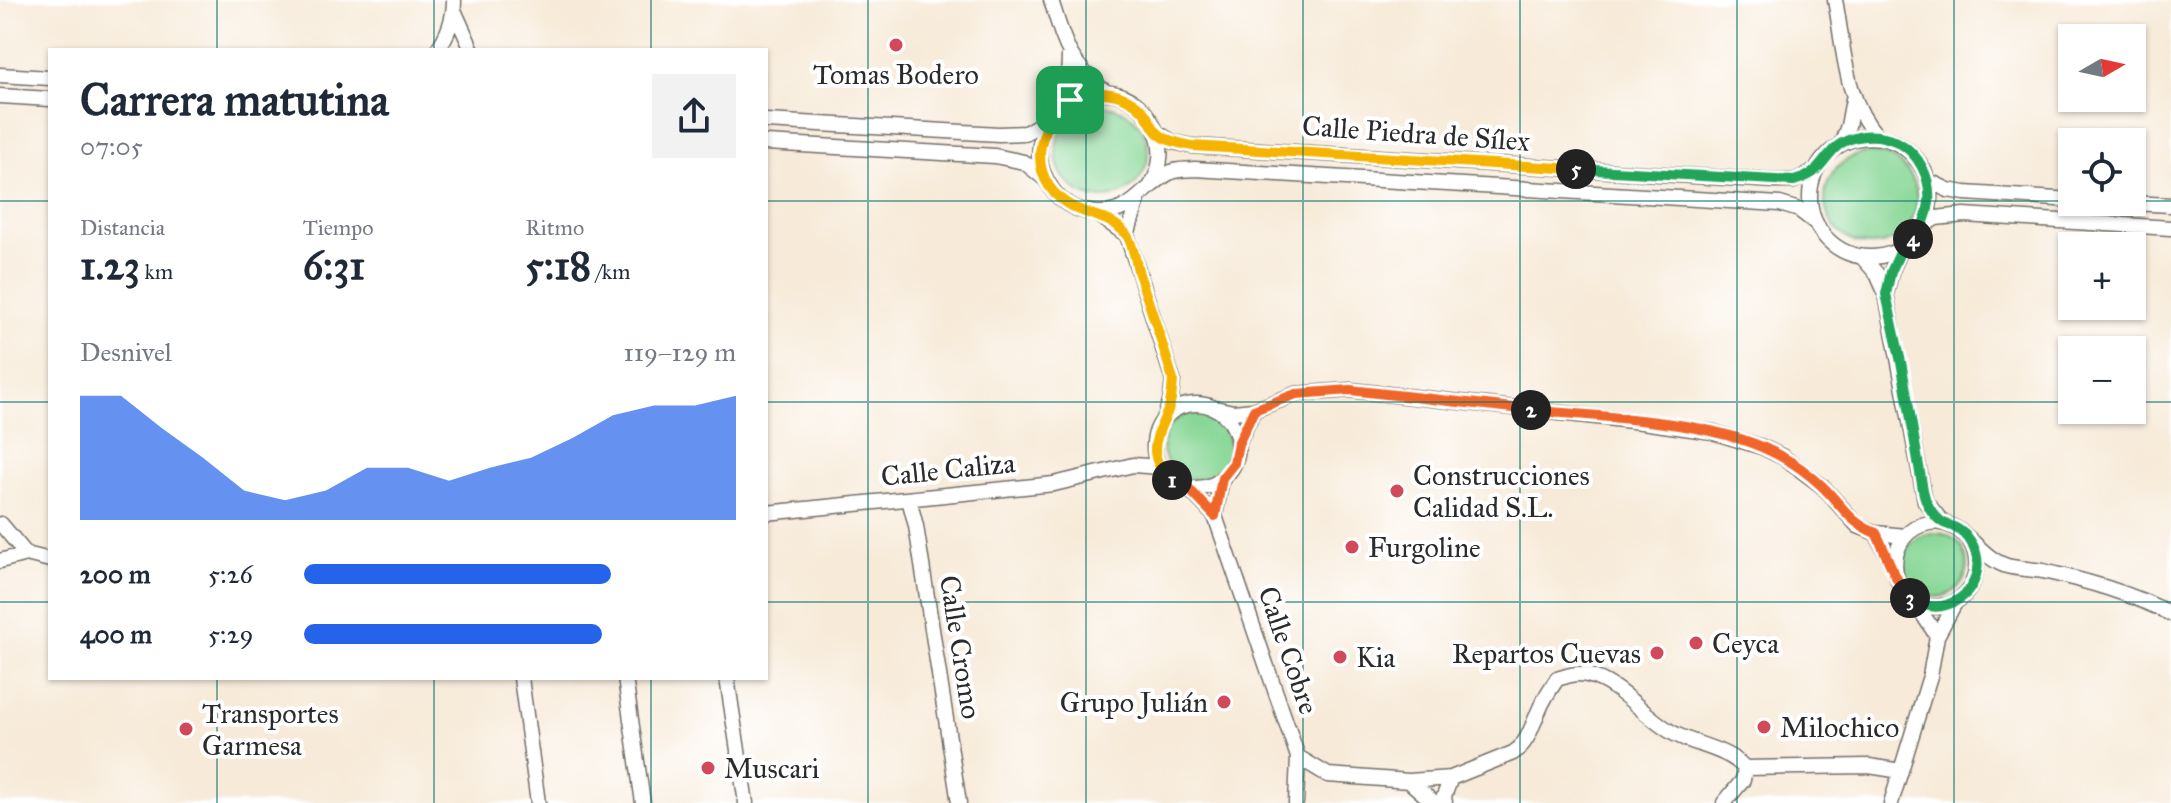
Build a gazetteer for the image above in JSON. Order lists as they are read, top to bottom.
{
  "streets": {
    "street": [
      "Calle Piedra de Sílex",
      "Calle Caliza",
      "Calle Cromo",
      "Calle Cobre"
    ]
  },
  "crossings": [
    ["Calle Caliza", "Calle Cromo"],
    ["Calle Caliza", "Calle Cobre"]
  ],
  "places": [
    "Tomas Bodero",
    "Construcciones Calidad S.L.",
    "Furgoline",
    "Ceyca",
    "Repartos Cuevas",
    "Kia",
    "Grupo Julián",
    "Milochico",
    "Transportes Garmesa",
    "Muscari"
  ],
  "north": "right",
  "page": {
    "map_buttons": ["+", "−"],
    "heading": ["Carrera matutina", "07:05"],
    "pins": [
      "5",
      "4",
      "2",
      "1",
      "3"
    ],
    "stats": [
      ["Distancia", "1.23 km"],
      ["Tiempo", "6:31"],
      ["Ritmo", "5:18 /km"]
    ],
    "chart": ["Desnivel", "119–129 m"],
    "list": [
      {
        "name": "200 m",
        "note": "5:26"
      },
      {
        "name": "400 m",
        "note": "5:29"
      }
    ]
  }
}
